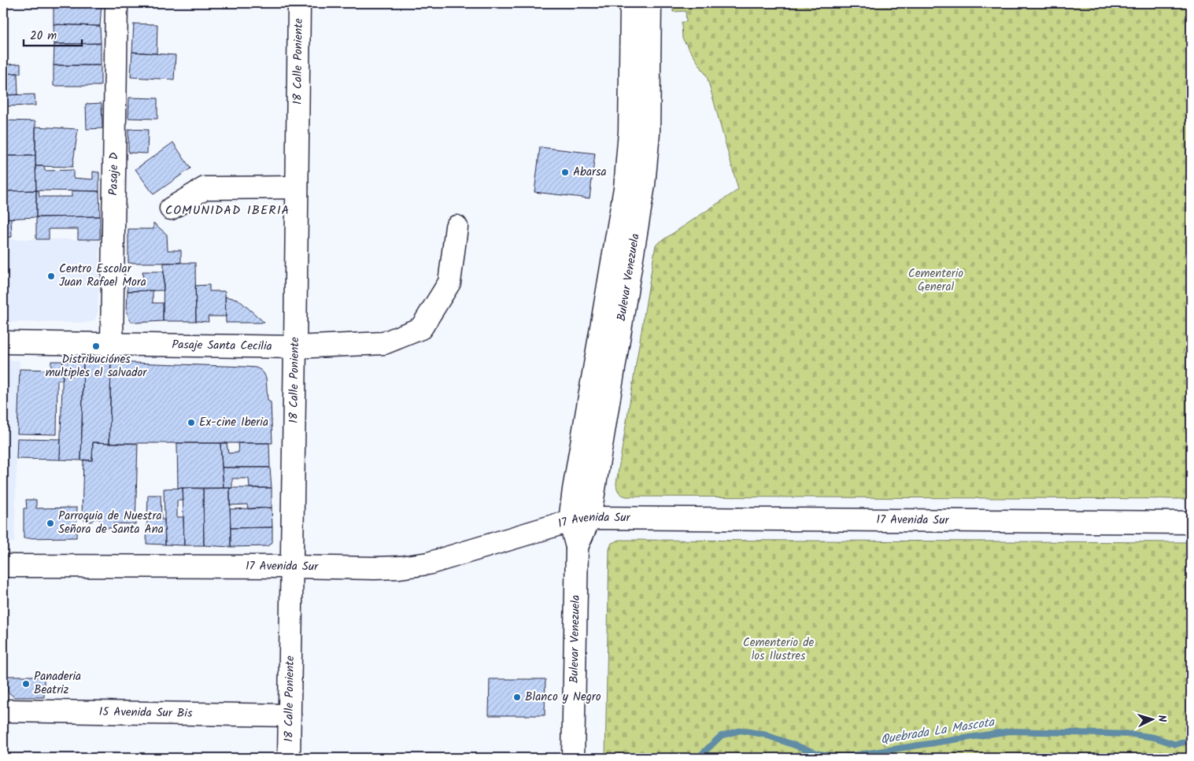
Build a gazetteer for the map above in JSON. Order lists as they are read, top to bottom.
{
  "streets": {
    "main road": [
      "18 Calle Poniente",
      "Pasaje D",
      "Bulevar Venezuela",
      "Pasaje Santa Cecilia",
      "17 Avenida Sur",
      "15 Avenida Sur Bis"
    ]
  },
  "crossings": [
    ["18 Calle Poniente", "Pasaje Santa Cecilia"],
    ["18 Calle Poniente", "17 Avenida Sur"],
    ["18 Calle Poniente", "15 Avenida Sur Bis"],
    ["Pasaje D", "Pasaje Santa Cecilia"],
    ["Bulevar Venezuela", "17 Avenida Sur"]
  ],
  "districts": ["COMUNIDAD IBERIA"],
  "water": ["Quebrada La Mascota"],
  "parks": ["Cementerio General", "Cementerio de los Ilustres"],
  "places": [
    "Abarsa",
    "Centro Escolar Juan Rafael Mora",
    "Distribuciónes multiples el salvador",
    "Ex-cine Iberia",
    "Parroquia de Nuestra Señora de Santa Ana",
    "Panaderia Beatriz",
    "Blanco y Negro"
  ],
  "scale_bar": "20 m",
  "north": "right"
}
